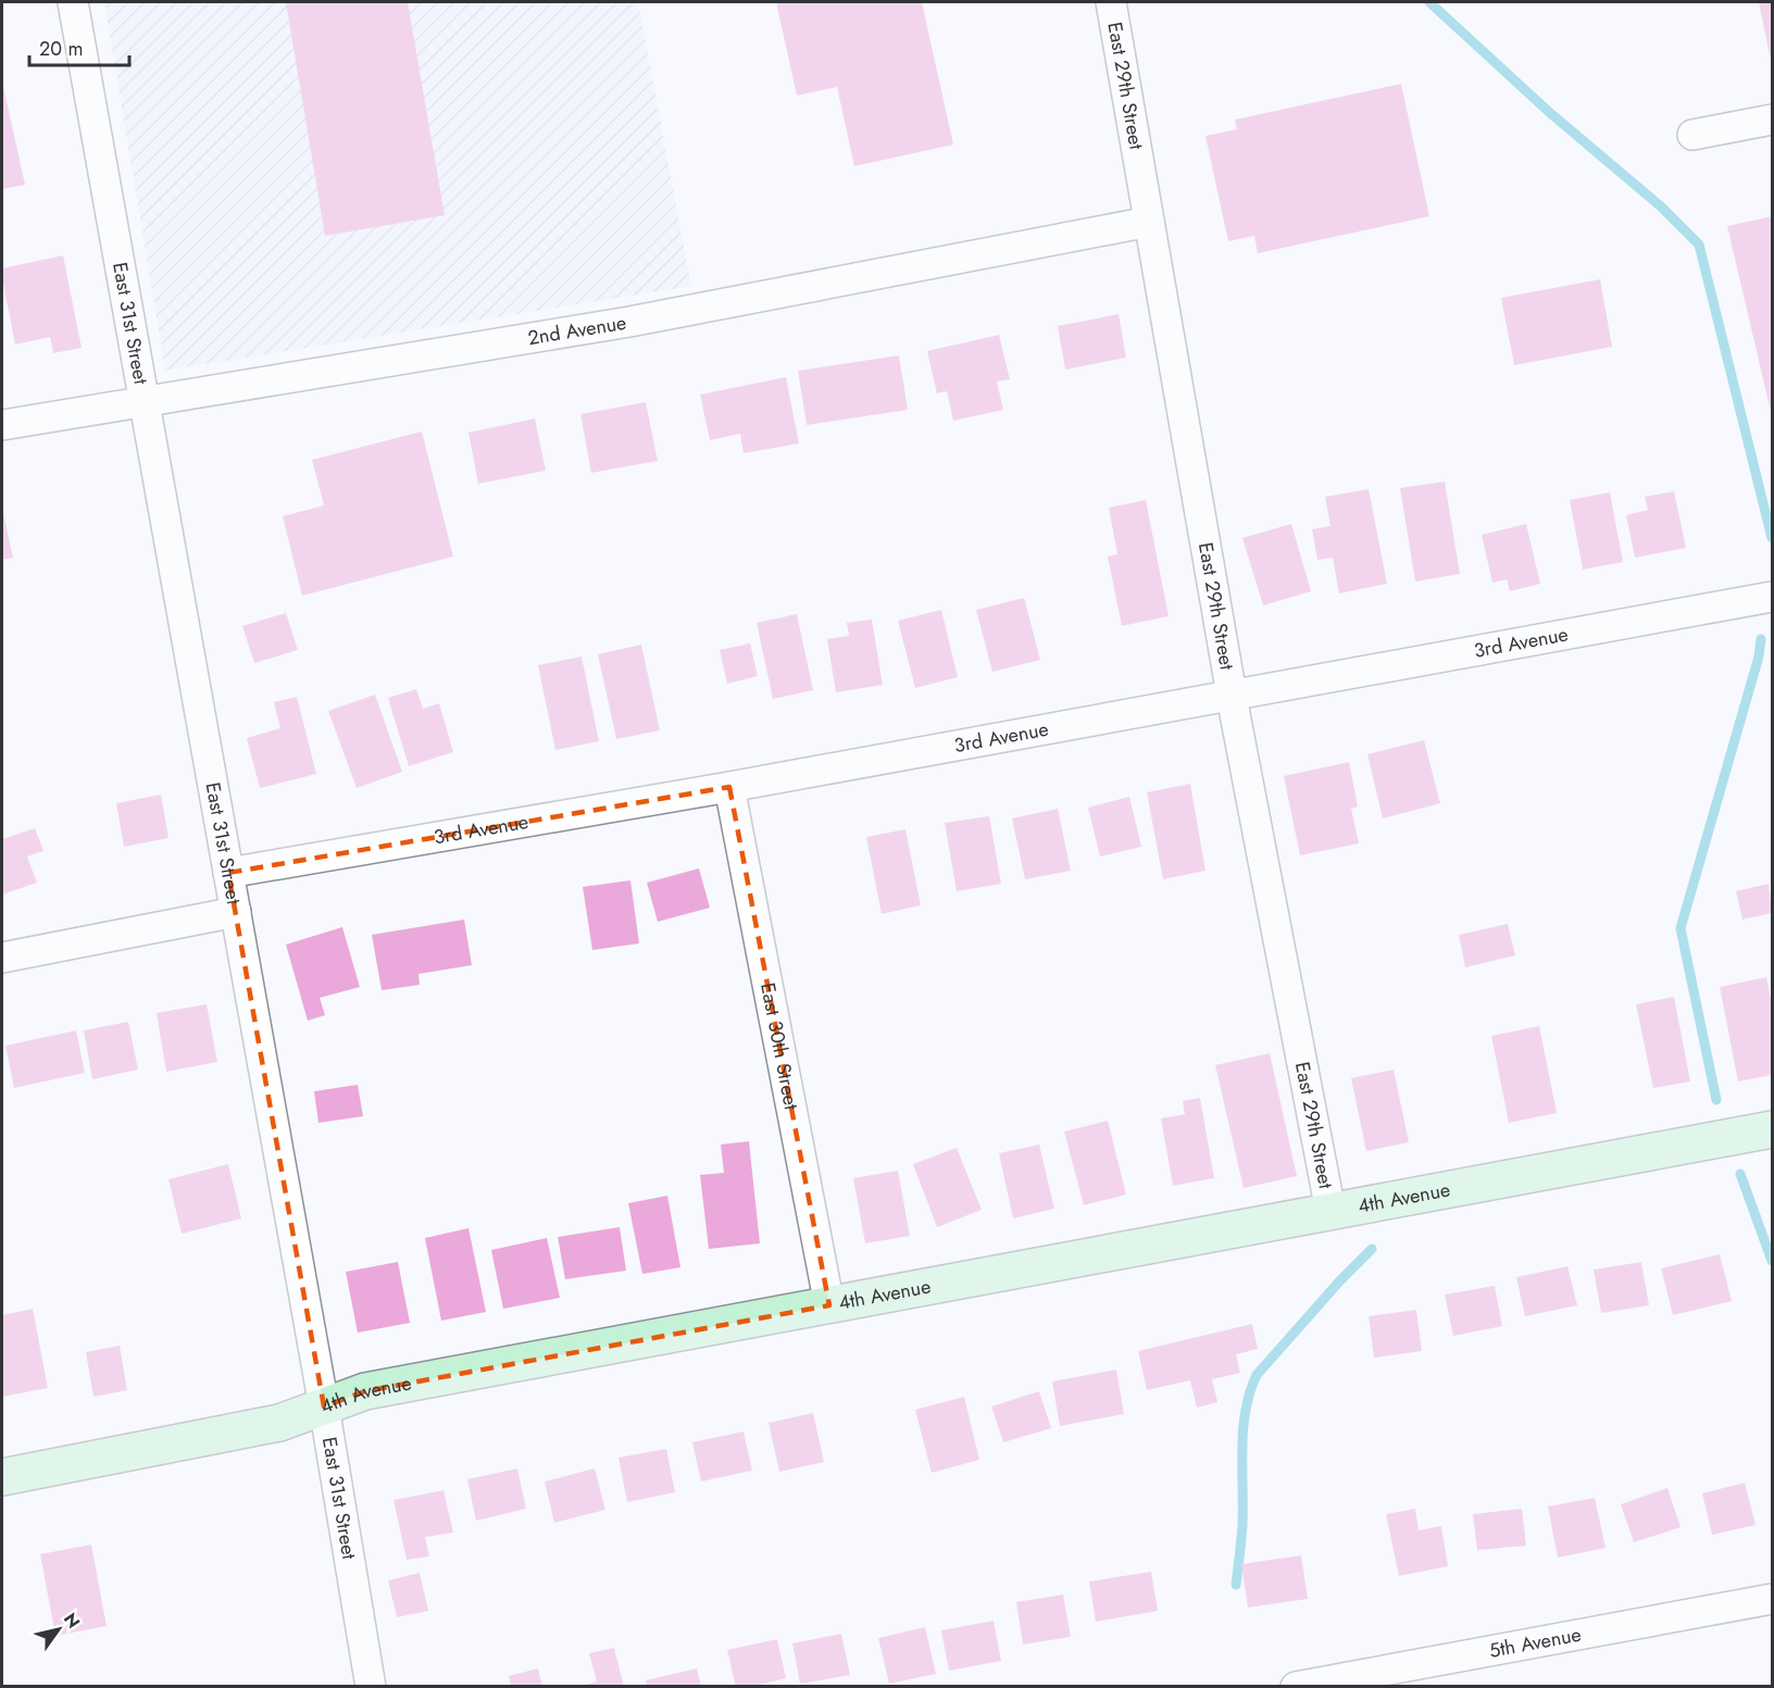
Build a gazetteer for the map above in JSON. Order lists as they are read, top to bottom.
{
  "streets": {
    "main road": ["4th Avenue"],
    "street": [
      "East 29th Street",
      "East 31st Street",
      "2nd Avenue",
      "3rd Avenue",
      "East 30th Street",
      "5th Avenue"
    ]
  },
  "crossings": [
    ["East 29th Street", "2nd Avenue"],
    ["East 29th Street", "3rd Avenue"],
    ["East 29th Street", "4th Avenue"],
    ["East 31st Street", "2nd Avenue"],
    ["East 31st Street", "3rd Avenue"],
    ["East 31st Street", "4th Avenue"],
    ["3rd Avenue", "East 30th Street"],
    ["East 30th Street", "4th Avenue"]
  ],
  "scale_bar": "20 m",
  "north": "top right"
}
